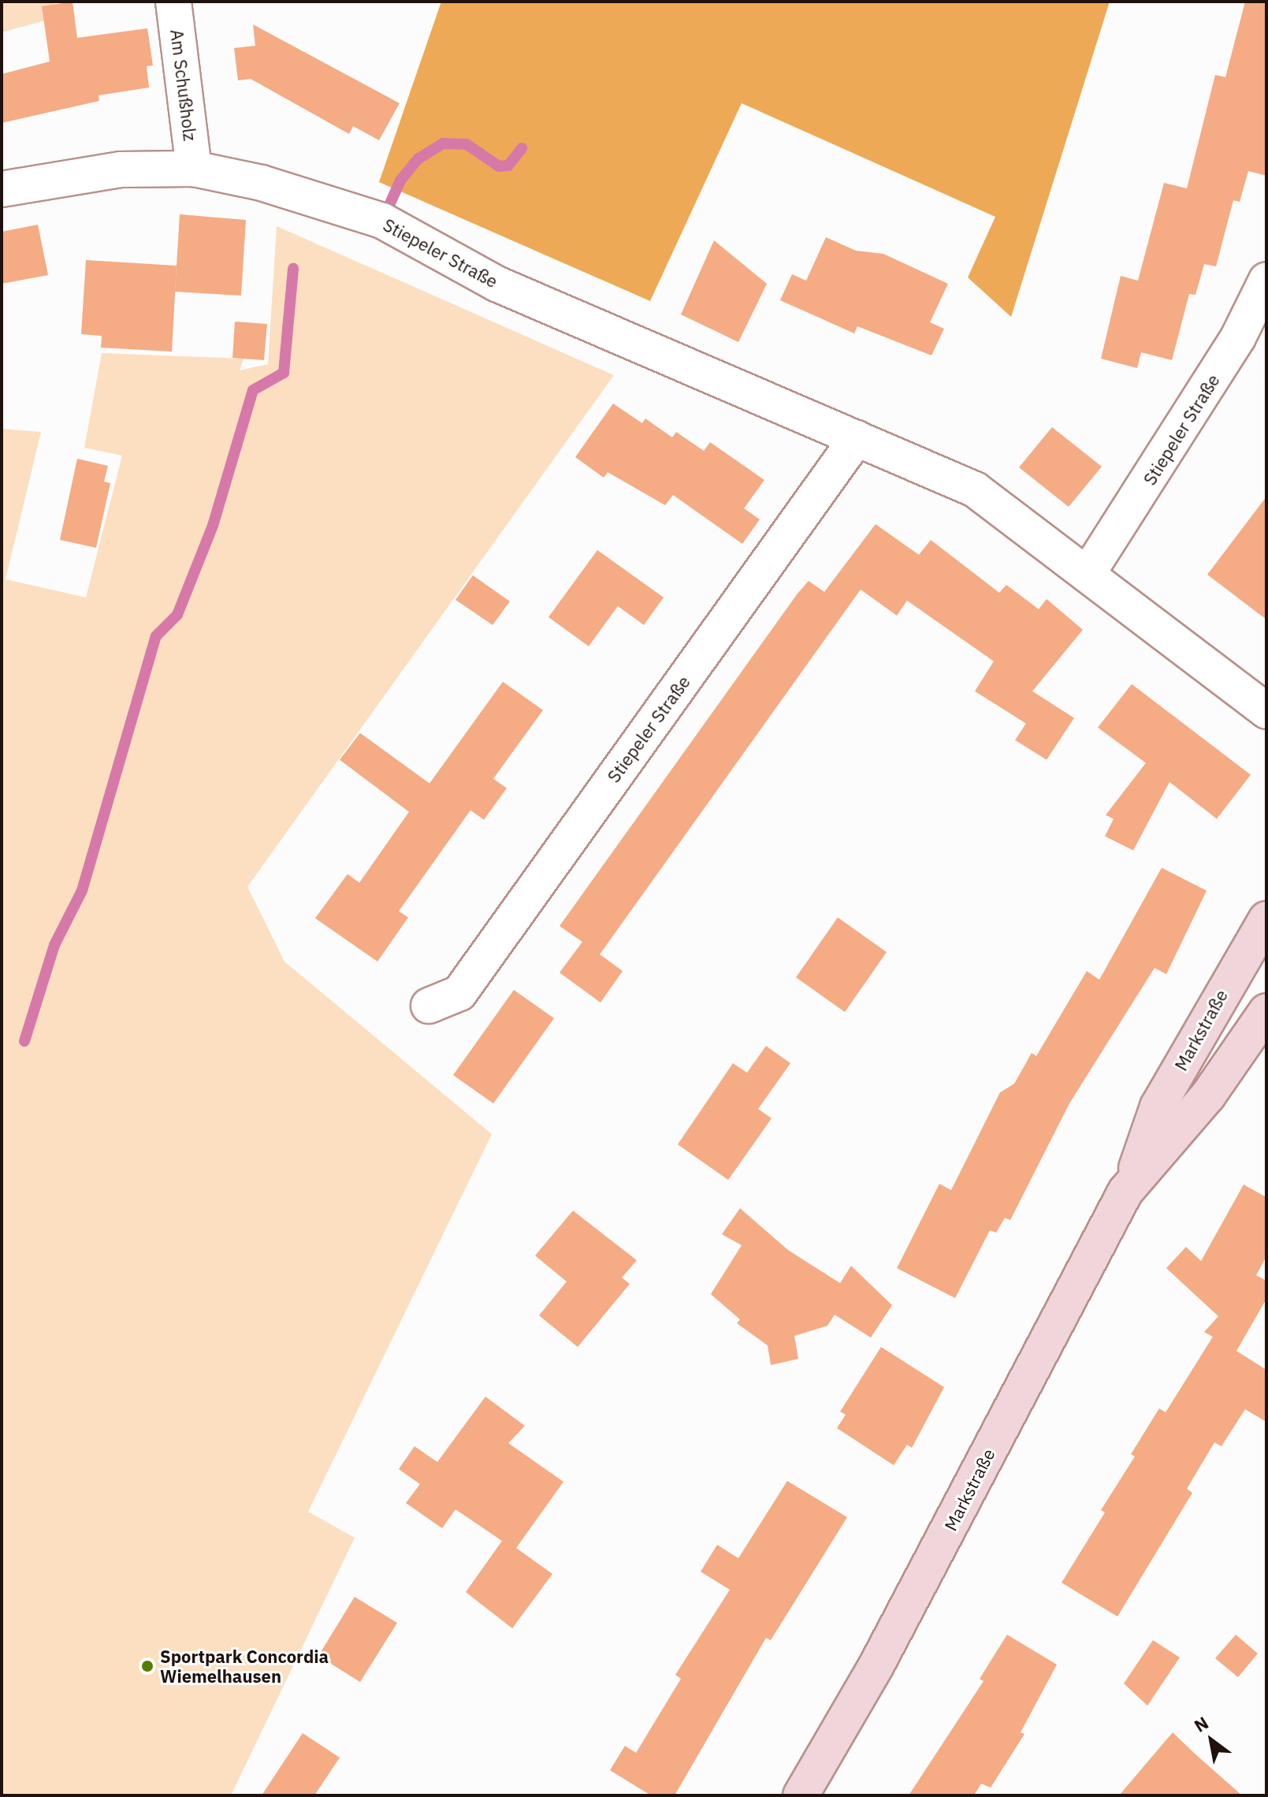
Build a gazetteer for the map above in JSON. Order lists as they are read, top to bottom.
{
  "streets": {
    "main road": ["Markstraße"],
    "street": ["Am Schußholz", "Stiepeler Straße"]
  },
  "crossings": [
    ["Am Schußholz", "Stiepeler Straße"]
  ],
  "places": ["Sportpark Concordia Wiemelhausen"],
  "north": "top left"
}
